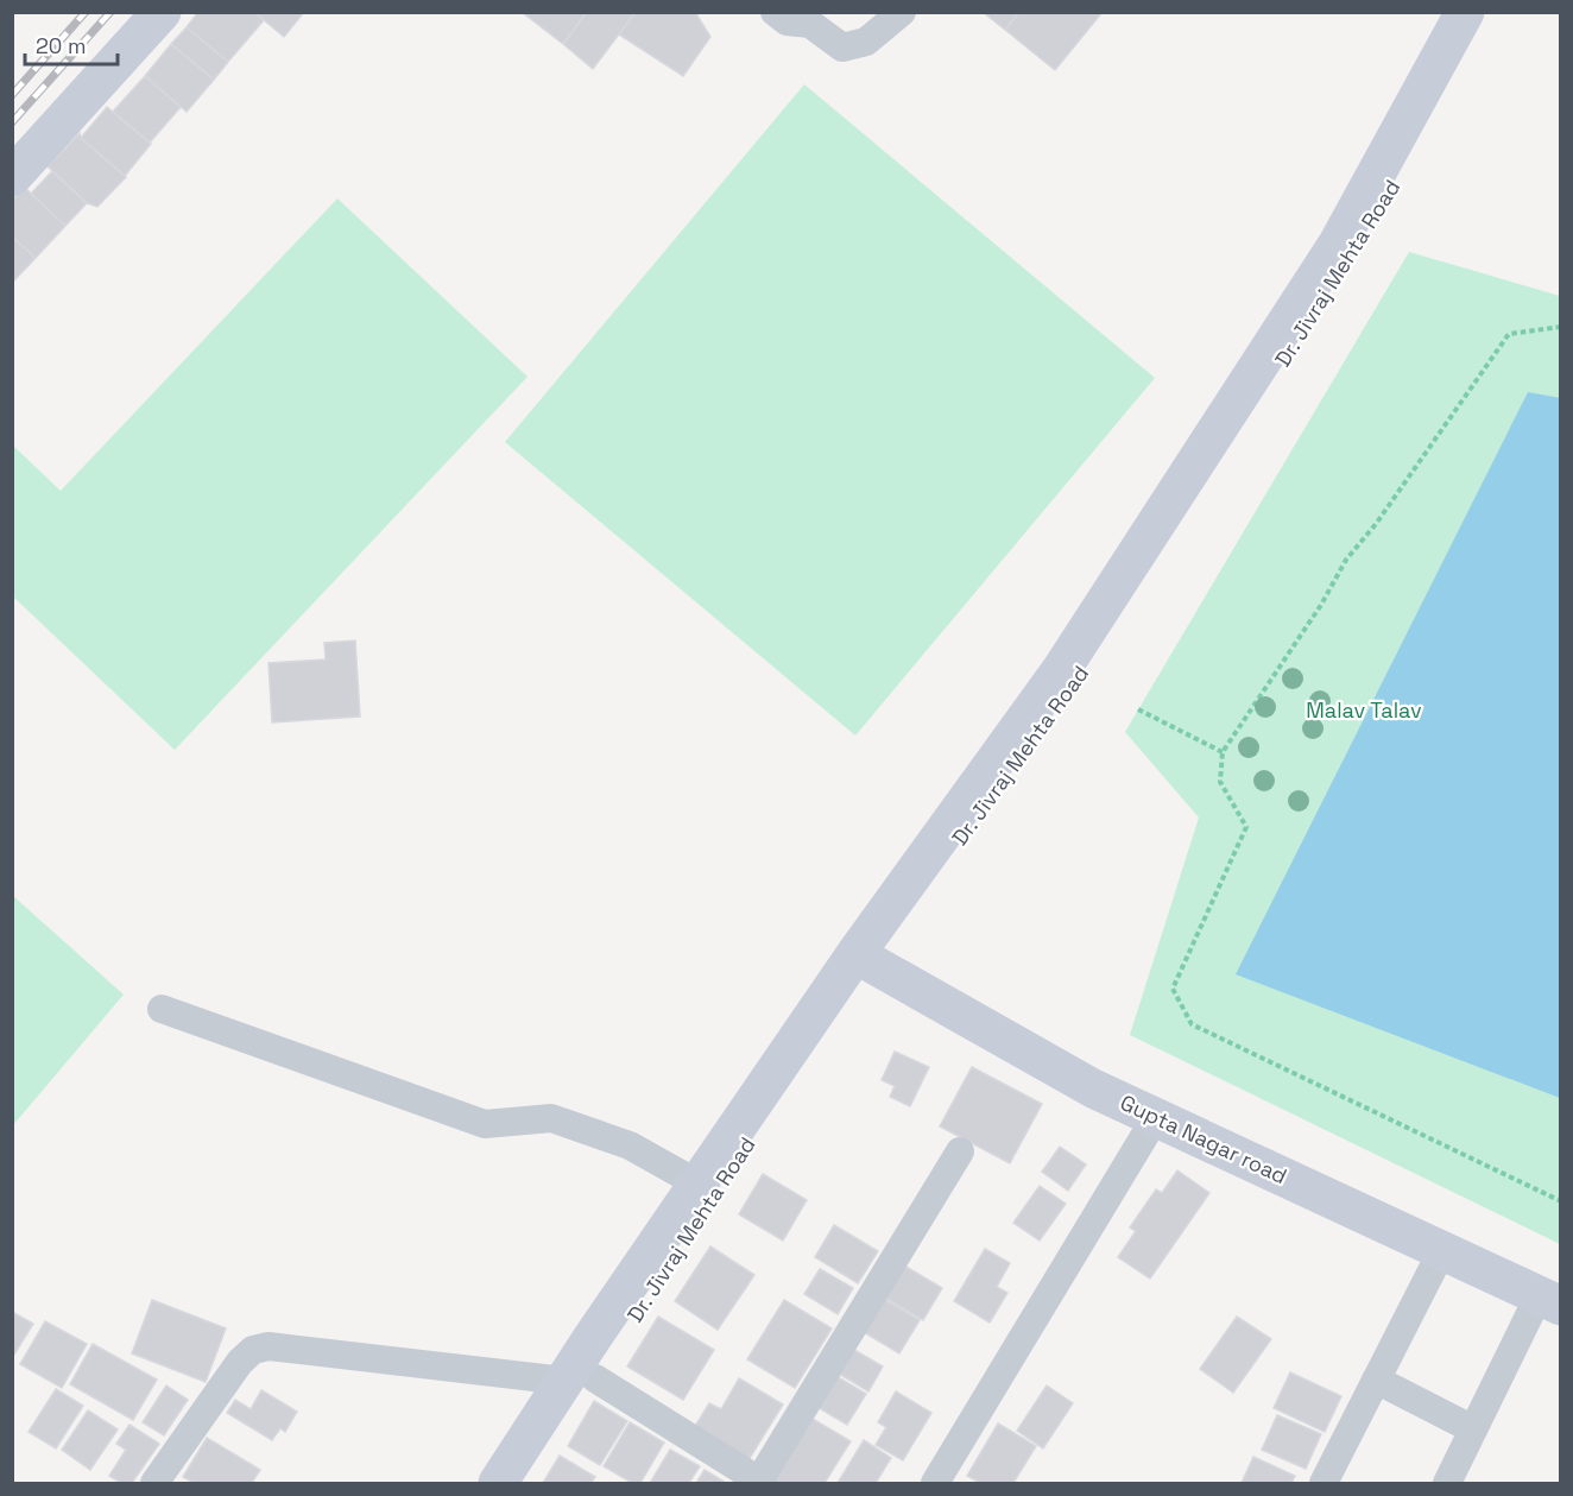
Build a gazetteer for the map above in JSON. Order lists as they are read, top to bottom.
{
  "streets": {
    "main road": ["Dr. Jivraj Mehta Road", "Gupta Nagar road"]
  },
  "crossings": [
    ["Dr. Jivraj Mehta Road", "Gupta Nagar road"]
  ],
  "parks": ["Malav Talav"],
  "scale_bar": "20 m"
}
